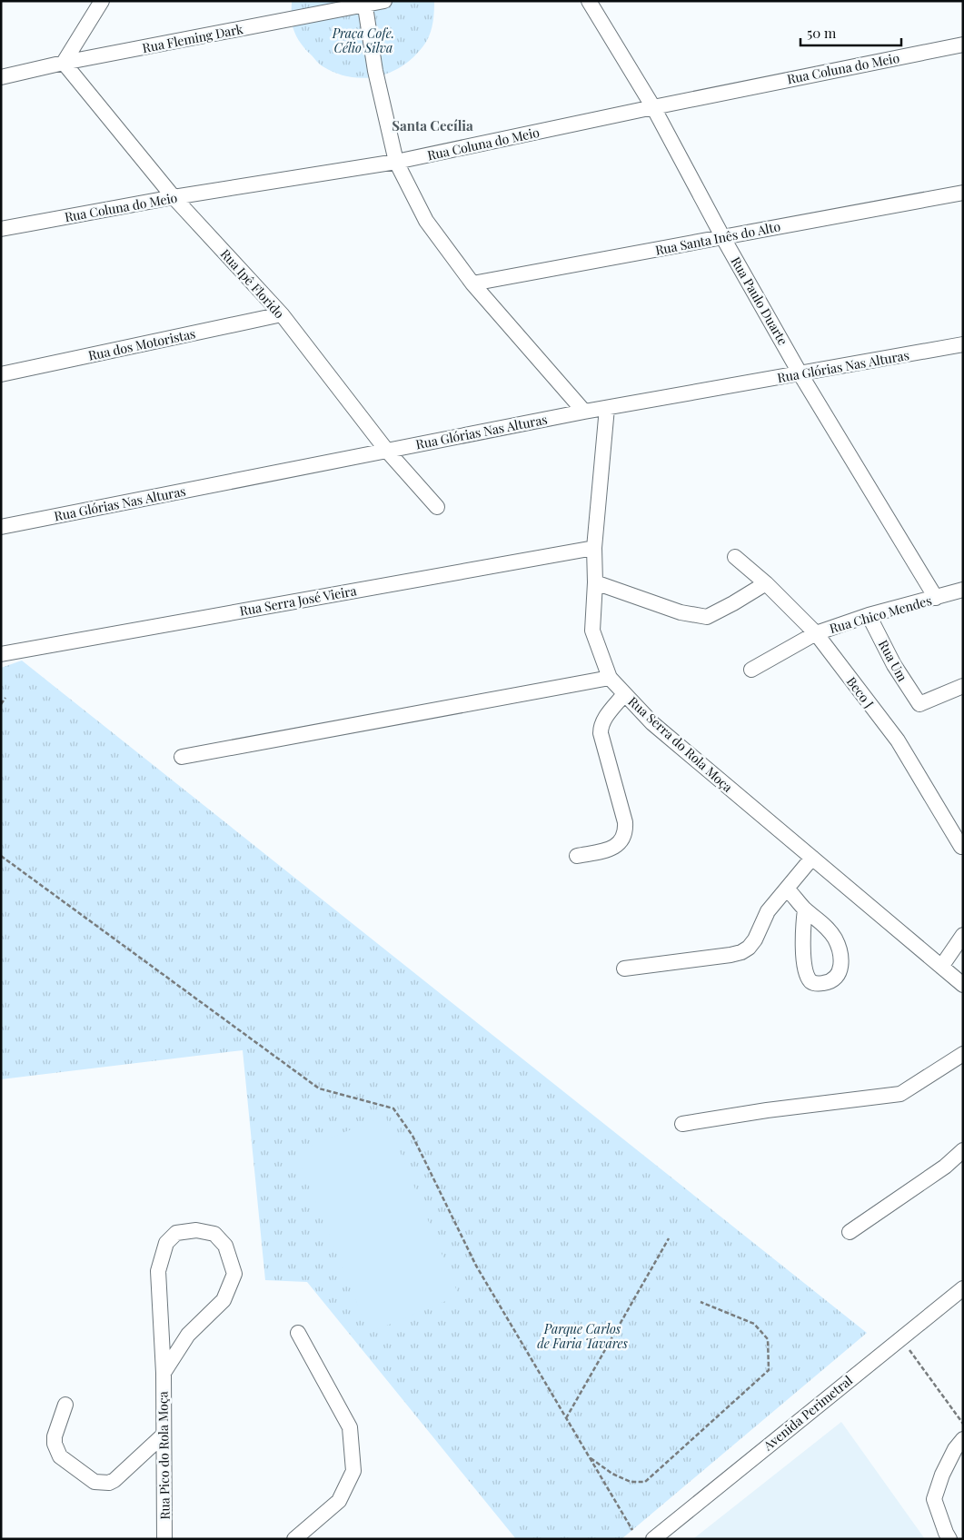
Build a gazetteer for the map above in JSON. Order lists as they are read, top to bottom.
{
  "streets": {
    "street": [
      "Rua Fleming Dark",
      "Rua Coluna do Meio",
      "Rua Santa Inês do Alto",
      "Rua Ipê Florido",
      "Rua Paulo Duarte",
      "Rua dos Motoristas",
      "Rua Glórias Nas Alturas",
      "Rua Serra José Vieira",
      "Rua Chico Mendes",
      "Rua Um",
      "Beco J",
      "Rua Serra do Rola Moça",
      "Avenida Perimetral",
      "Rua Pico do Rola Moça"
    ]
  },
  "crossings": [
    ["Rua Fleming Dark", "Rua Ipê Florido"],
    ["Rua Coluna do Meio", "Rua Ipê Florido"],
    ["Rua Coluna do Meio", "Rua Paulo Duarte"],
    ["Rua Santa Inês do Alto", "Rua Paulo Duarte"],
    ["Rua Ipê Florido", "Rua dos Motoristas"],
    ["Rua Ipê Florido", "Rua Glórias Nas Alturas"],
    ["Rua Paulo Duarte", "Rua Glórias Nas Alturas"],
    ["Rua Paulo Duarte", "Rua Chico Mendes"],
    ["Rua Glórias Nas Alturas", "Rua Serra do Rola Moça"],
    ["Rua Serra José Vieira", "Rua Serra do Rola Moça"],
    ["Rua Chico Mendes", "Rua Um"],
    ["Rua Chico Mendes", "Beco J"]
  ],
  "districts": ["Santa Cecília"],
  "parks": ["Praça Cofe. Célio Silva", "Parque Carlos de Faria Tavares"],
  "scale_bar": "50 m"
}
